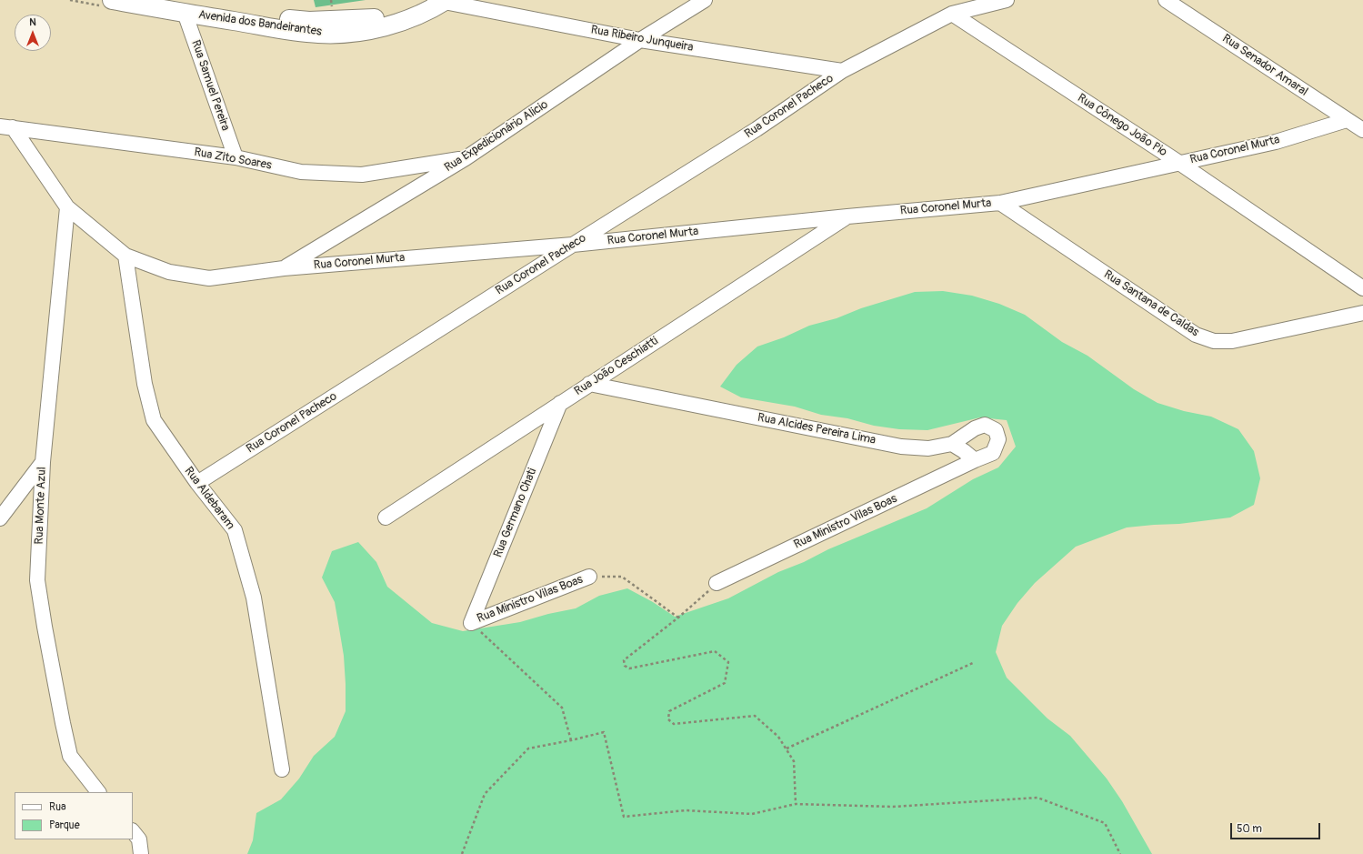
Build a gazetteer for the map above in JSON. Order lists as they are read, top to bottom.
{
  "streets": {
    "street": [
      "Avenida dos Bandeirantes",
      "Rua Ribeiro Junqueira",
      "Rua Senador Amaral",
      "Rua Samuel Pereira",
      "Rua Coronel Pacheco",
      "Rua Cônego João Pio",
      "Rua Expedicionário Alicio",
      "Rua Coronel Murta",
      "Rua Zito Soares",
      "Rua Santana de Caldas",
      "Rua João Ceschiatti",
      "Rua Alcides Pereira Lima",
      "Rua Aldebaram",
      "Rua Monte Azul",
      "Rua Germano Chati",
      "Rua Ministro Vilas Boas"
    ]
  },
  "crossings": [
    ["Avenida dos Bandeirantes", "Rua Ribeiro Junqueira"],
    ["Avenida dos Bandeirantes", "Rua Samuel Pereira"],
    ["Rua Ribeiro Junqueira", "Rua Coronel Pacheco"],
    ["Rua Ribeiro Junqueira", "Rua Expedicionário Alicio"],
    ["Rua Senador Amaral", "Rua Coronel Murta"],
    ["Rua Samuel Pereira", "Rua Zito Soares"],
    ["Rua Coronel Pacheco", "Rua Cônego João Pio"],
    ["Rua Coronel Pacheco", "Rua Coronel Murta"],
    ["Rua Coronel Pacheco", "Rua Aldebaram"],
    ["Rua Cônego João Pio", "Rua Coronel Murta"],
    ["Rua Expedicionário Alicio", "Rua Coronel Murta"],
    ["Rua Expedicionário Alicio", "Rua Zito Soares"],
    ["Rua Coronel Murta", "Rua Zito Soares"],
    ["Rua Coronel Murta", "Rua Santana de Caldas"],
    ["Rua Coronel Murta", "Rua João Ceschiatti"],
    ["Rua Coronel Murta", "Rua Aldebaram"],
    ["Rua Coronel Murta", "Rua Monte Azul"],
    ["Rua João Ceschiatti", "Rua Alcides Pereira Lima"],
    ["Rua João Ceschiatti", "Rua Germano Chati"],
    ["Rua Alcides Pereira Lima", "Rua Ministro Vilas Boas"],
    ["Rua Germano Chati", "Rua Ministro Vilas Boas"]
  ],
  "legend": ["Rua", "Parque"],
  "scale_bar": "50 m",
  "north": "top"
}
